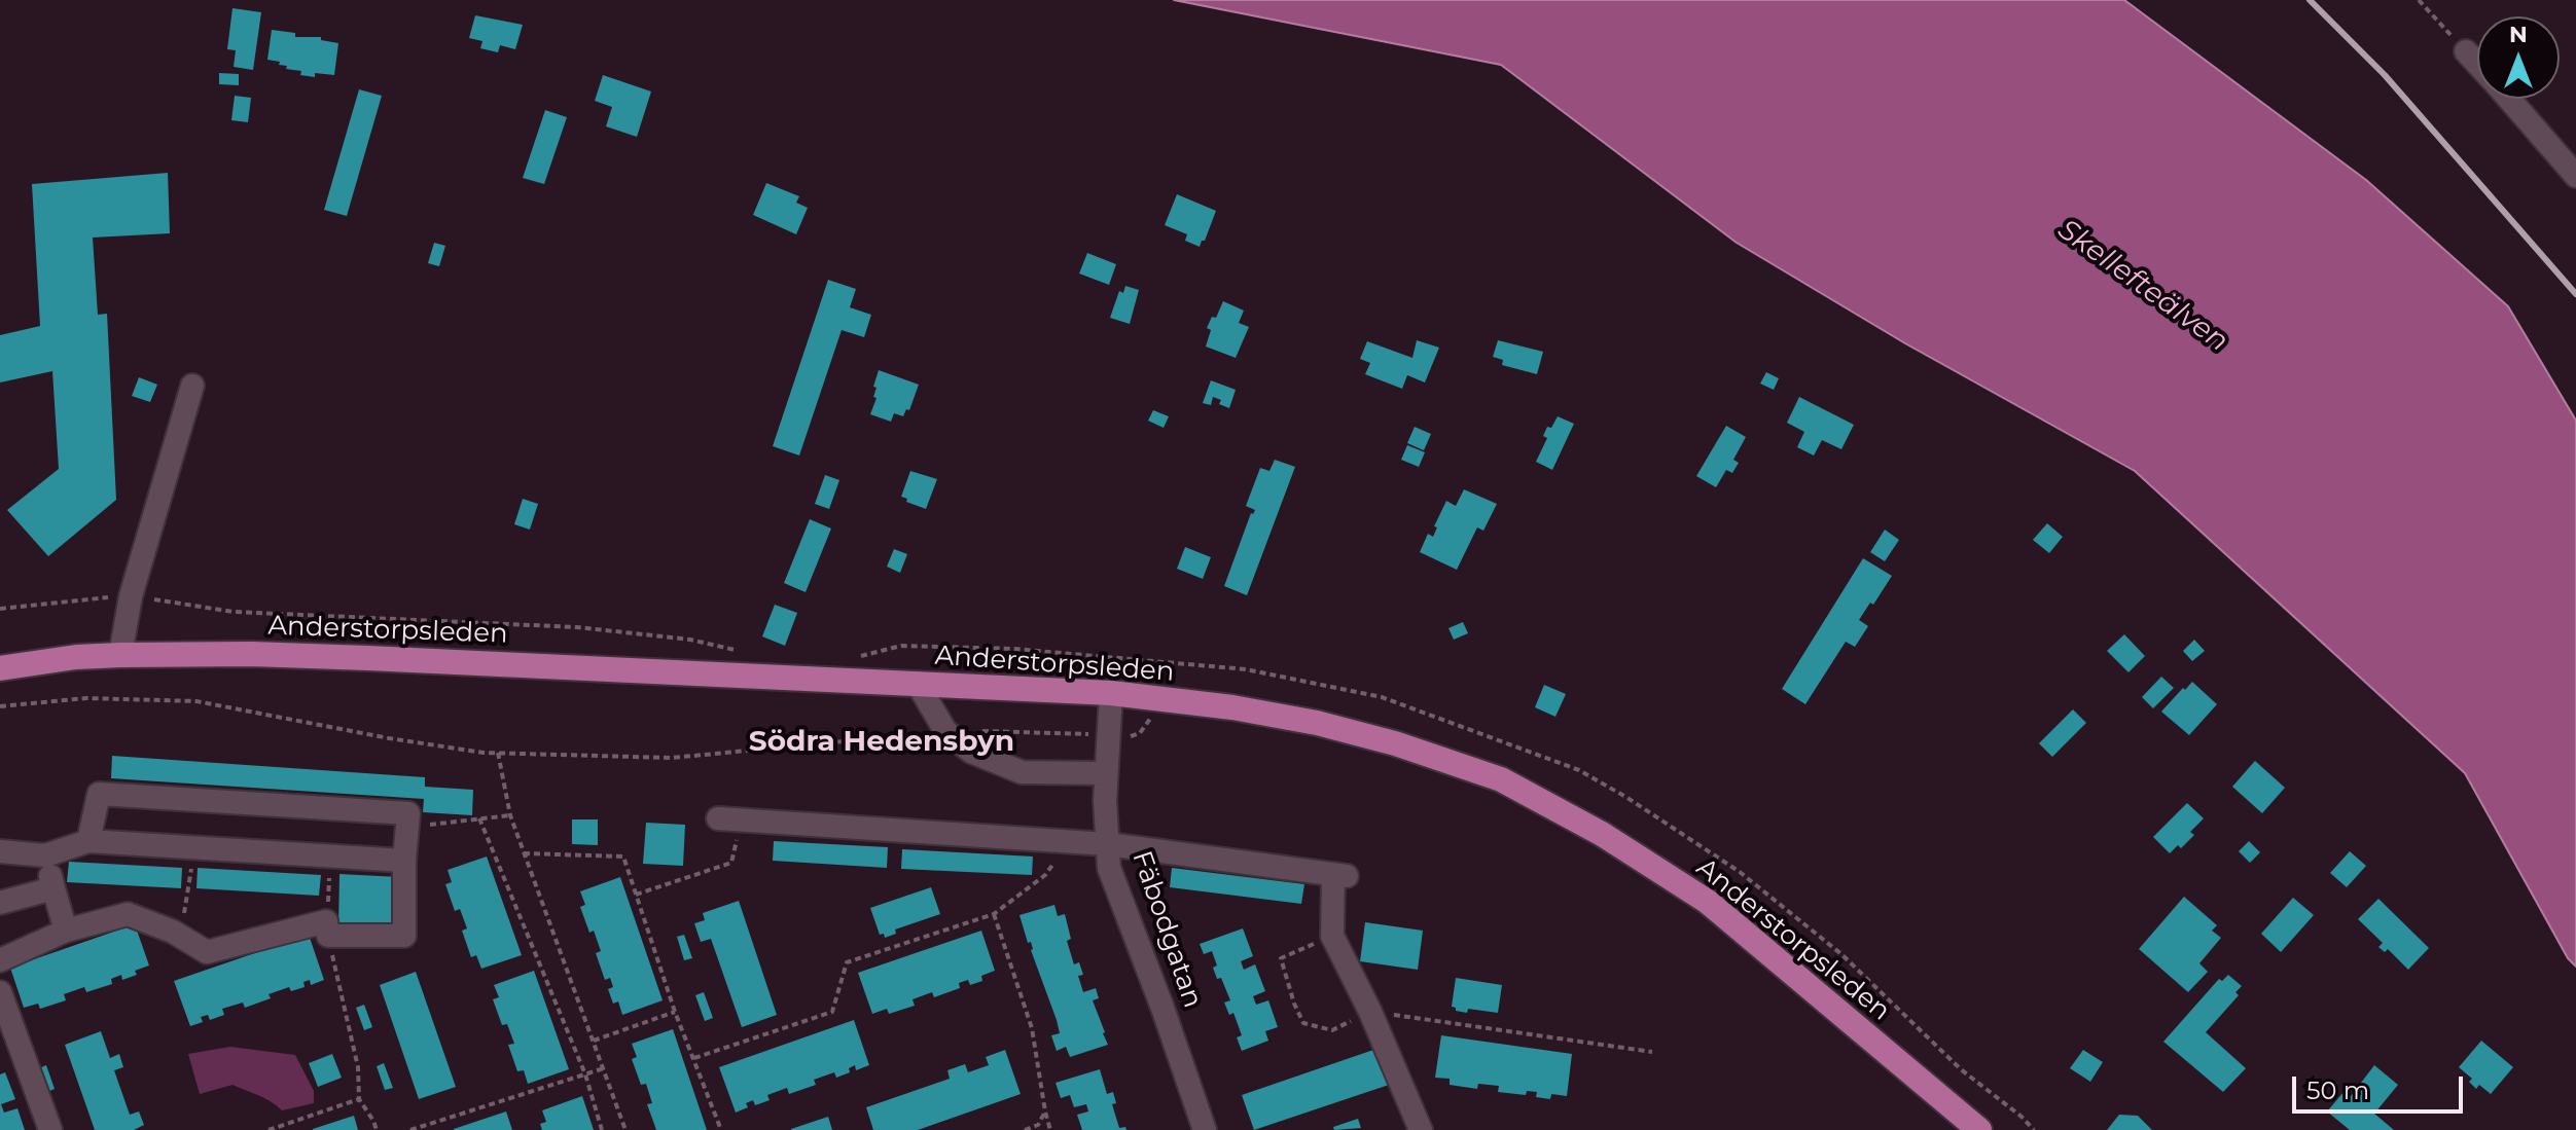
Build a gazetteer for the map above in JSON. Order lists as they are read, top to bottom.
{
  "streets": {
    "main road": ["Anderstorpsleden"],
    "street": ["Fäbodgatan"]
  },
  "crossings": [
    ["Anderstorpsleden", "Fäbodgatan"]
  ],
  "districts": ["Södra Hedensbyn"],
  "water": ["Skellefteälven"],
  "scale_bar": "50 m",
  "north": "top"
}
